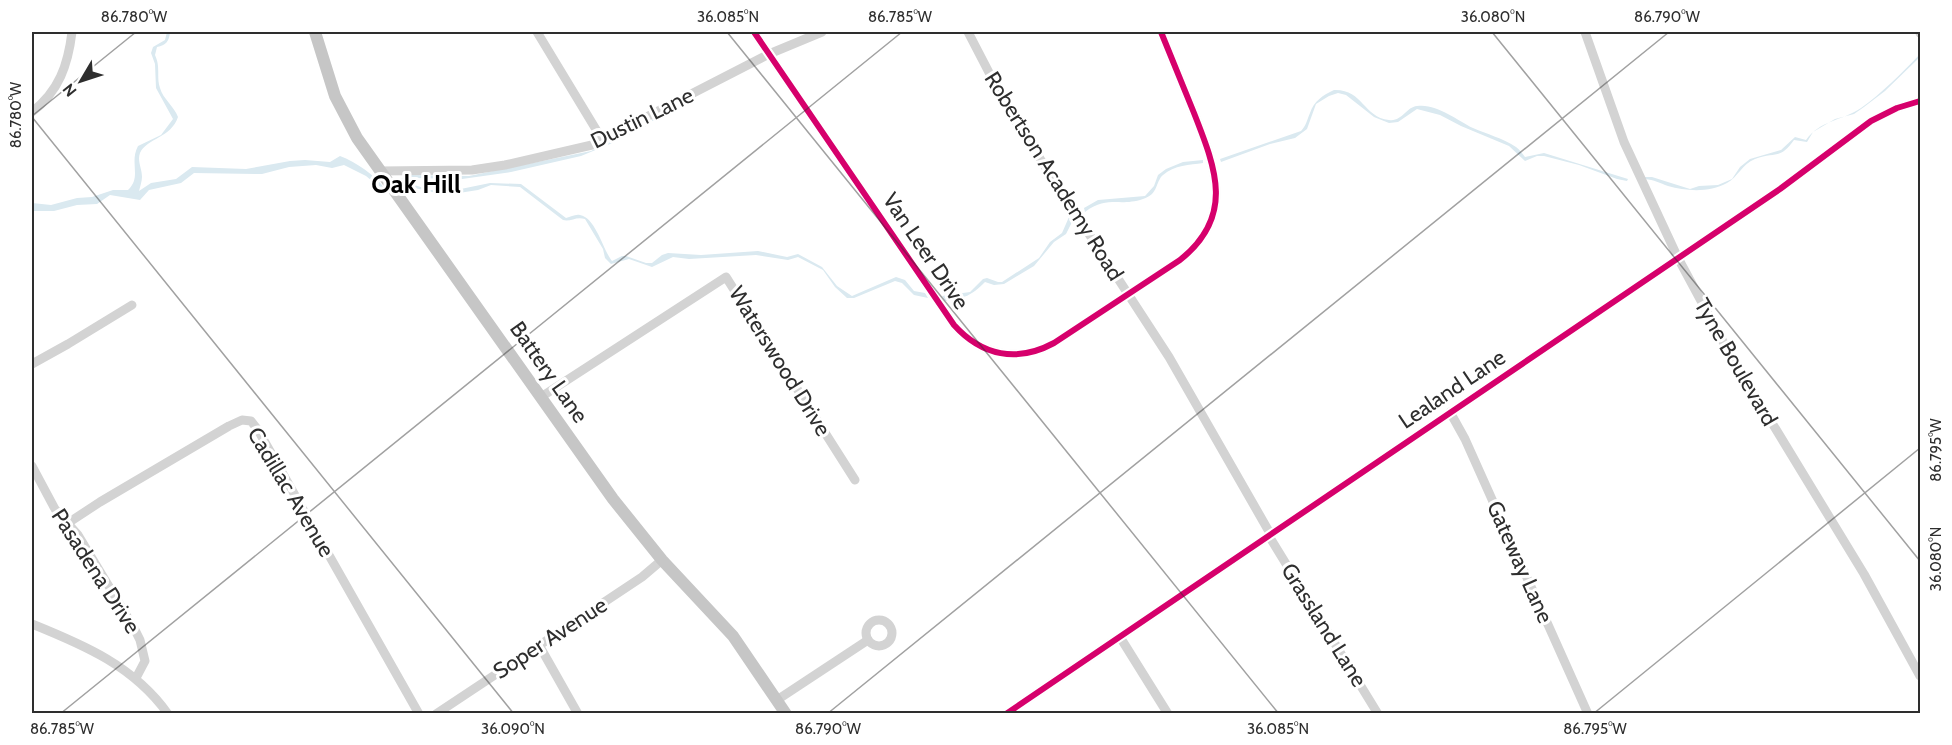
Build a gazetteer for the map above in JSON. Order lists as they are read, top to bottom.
{
  "streets": {
    "main road": ["Battery Lane"],
    "street": [
      "Dustin Lane",
      "Robertson Academy Road",
      "Van Leer Drive",
      "Waterswood Drive",
      "Tyne Boulevard",
      "Lealand Lane",
      "Cadillac Avenue",
      "Gateway Lane",
      "Pasadena Drive",
      "Grassland Lane",
      "Soper Avenue"
    ]
  },
  "crossings": [
    ["Dustin Lane", "Van Leer Drive"],
    ["Dustin Lane", "Battery Lane"],
    ["Robertson Academy Road", "Van Leer Drive"],
    ["Robertson Academy Road", "Lealand Lane"],
    ["Robertson Academy Road", "Grassland Lane"],
    ["Waterswood Drive", "Battery Lane"],
    ["Tyne Boulevard", "Lealand Lane"],
    ["Battery Lane", "Soper Avenue"],
    ["Lealand Lane", "Gateway Lane"],
    ["Lealand Lane", "Grassland Lane"],
    ["Cadillac Avenue", "Pasadena Drive"]
  ],
  "districts": ["Oak Hill"],
  "north": "bottom left",
  "coordinates": [
    "86.780°W",
    "36.085°N",
    "86.785°W",
    "36.080°N",
    "86.790°W",
    "86.795°W",
    "36.090°N"
  ]
}
